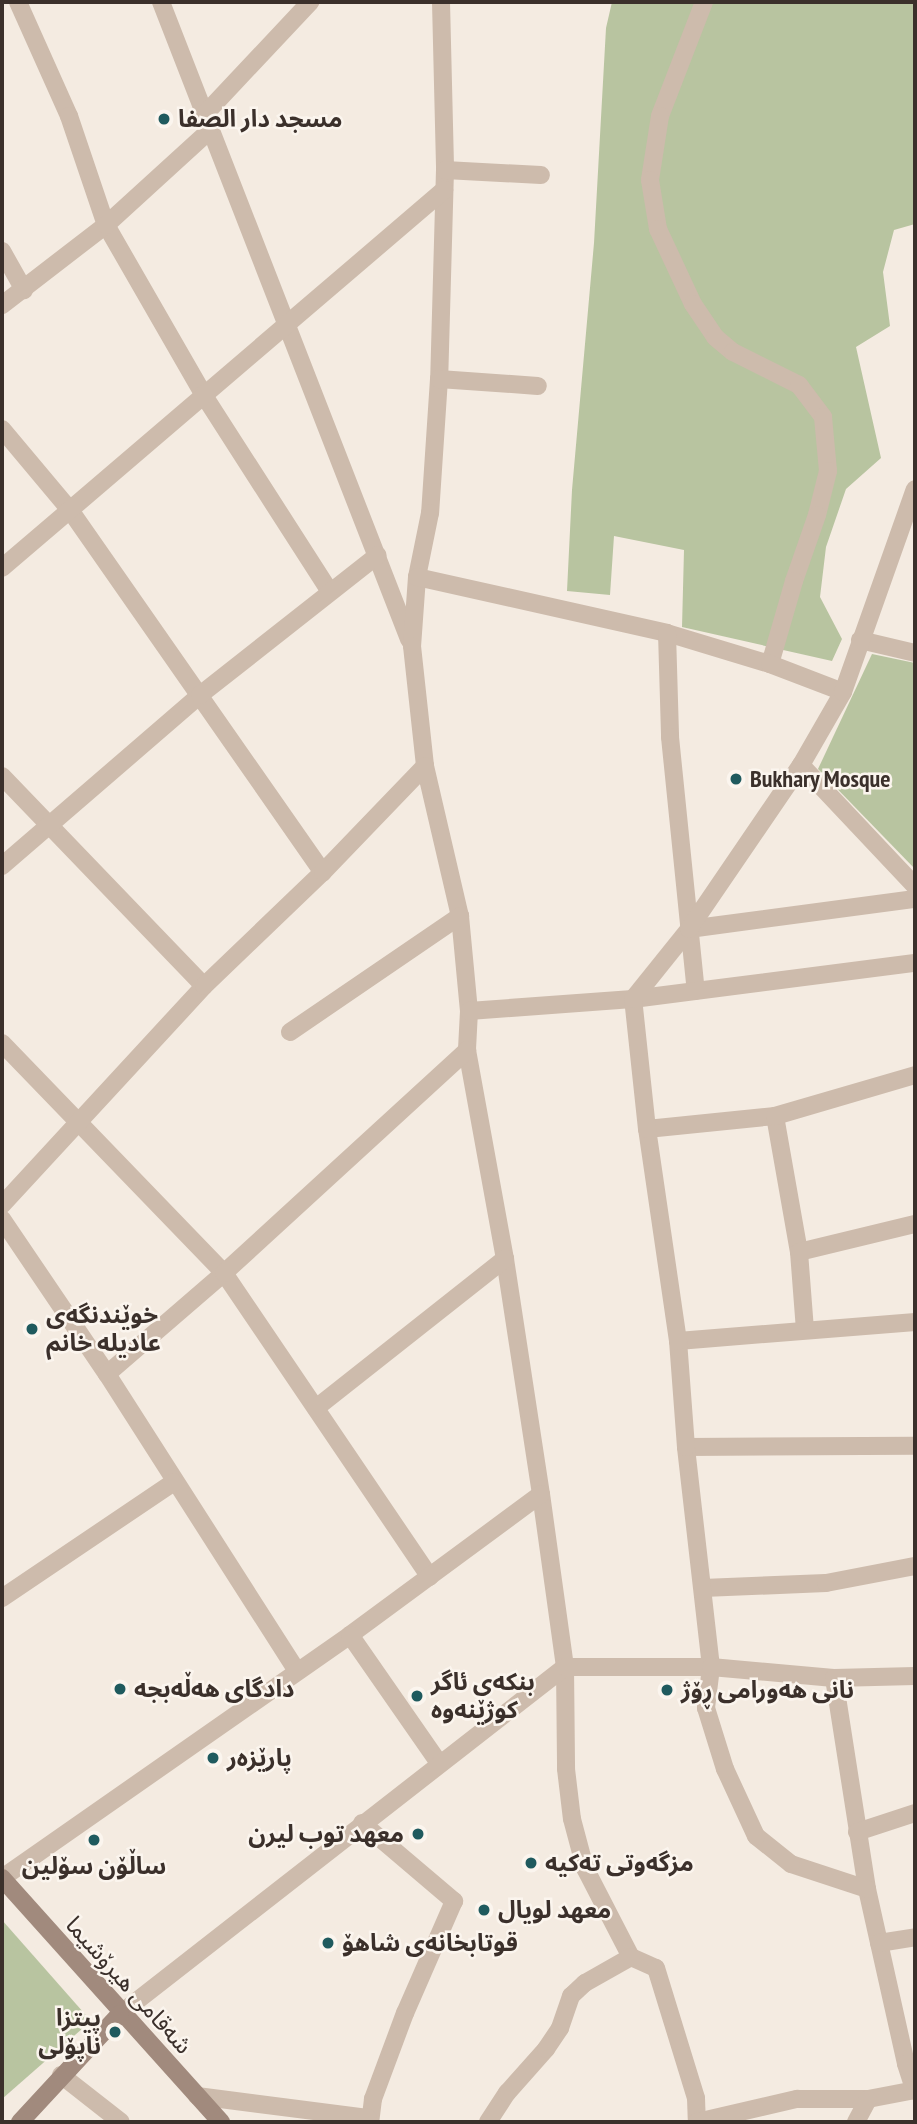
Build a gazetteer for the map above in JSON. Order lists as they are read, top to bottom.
{
  "streets": {
    "main road": ["شەقامی هیرۆشیما"]
  },
  "places": [
    "مسجد دار الصفا",
    "Bukhary Mosque",
    "خوێندنگەی عادیلە خانم",
    "دادگای هەڵەبجە",
    "نانی هەورامی ڕۆژ",
    "بنکەی ئاگر کوژێنەوە",
    "پارێزەر",
    "معهد توب ليرن",
    "ساڵۆن سۆلین",
    "مزگەوتی تەکیە",
    "معهد لويال",
    "قوتابخانەی شاهۆ",
    "پیتزا ناپۆلی"
  ]
}
